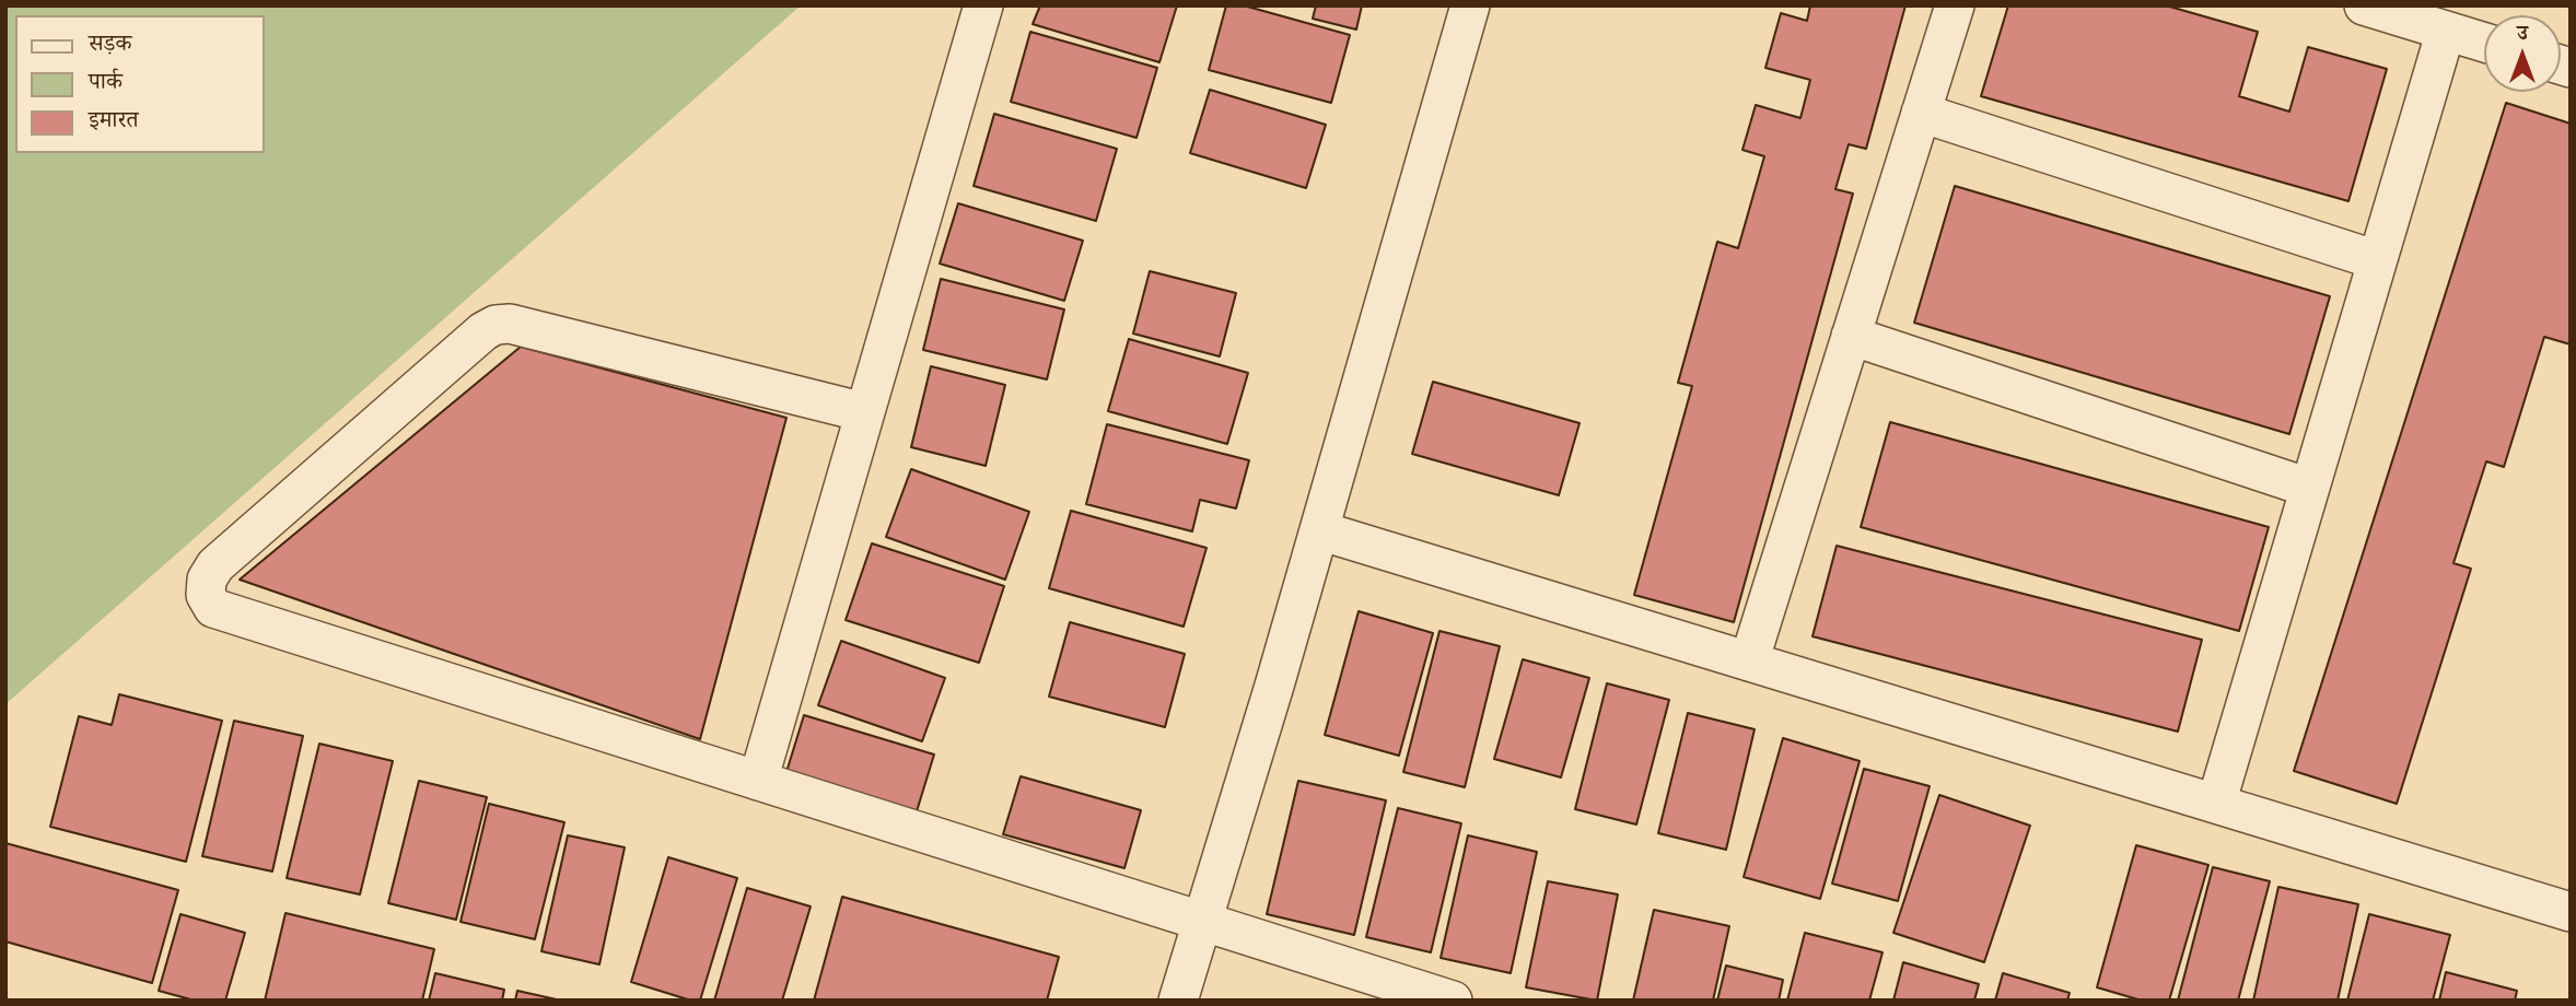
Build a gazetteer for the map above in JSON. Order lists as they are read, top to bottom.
{
  "legend": ["सड़क", "पार्क", "इमारत"],
  "north": "top"
}
